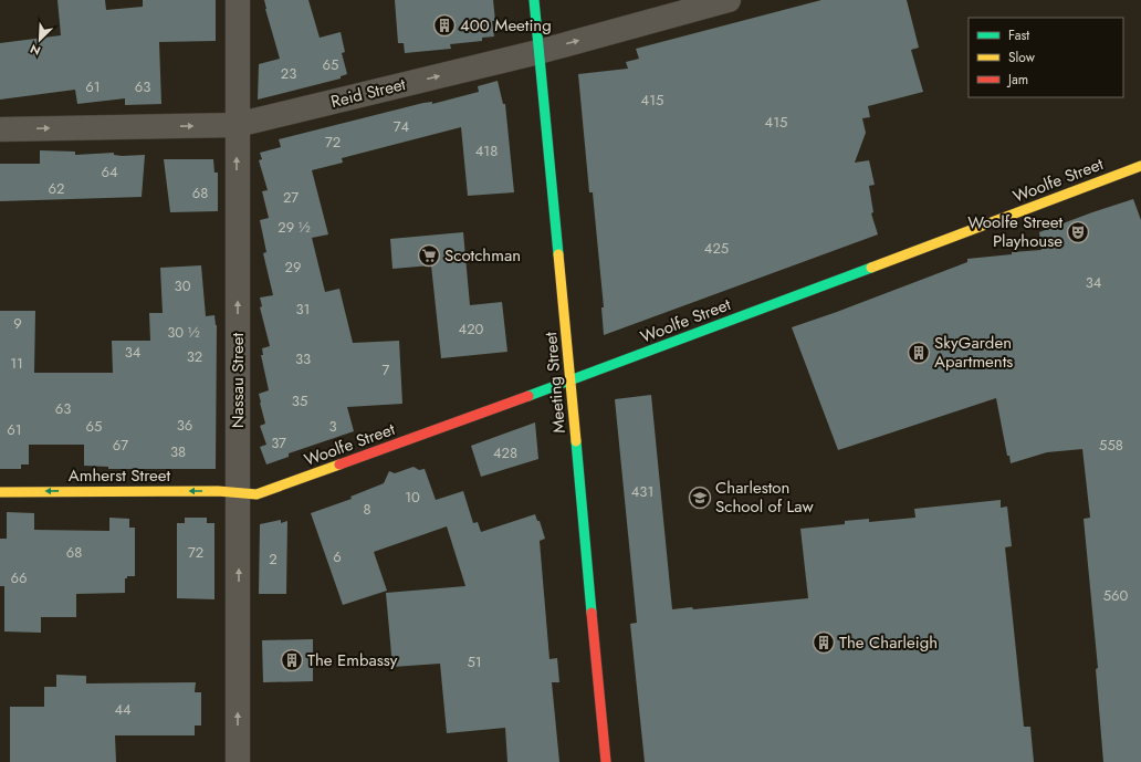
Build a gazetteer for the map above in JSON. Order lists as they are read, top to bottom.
{
  "streets": {
    "street": [
      "Reid Street",
      "Woolfe Street",
      "Nassau Street",
      "Meeting Street",
      "Amherst Street"
    ]
  },
  "crossings": [
    ["Reid Street", "Nassau Street"],
    ["Reid Street", "Meeting Street"],
    ["Woolfe Street", "Nassau Street"],
    ["Woolfe Street", "Meeting Street"],
    ["Woolfe Street", "Amherst Street"],
    ["Nassau Street", "Amherst Street"]
  ],
  "one_way": ["Reid Street", "Nassau Street", "Amherst Street"],
  "places": {
    "building": [
      "400 Meeting",
      "SkyGarden Apartments",
      "The Charleigh",
      "The Embassy"
    ],
    "theatre": ["Woolfe Street Playhouse"],
    "supermarket": ["Scotchman"],
    "school or university": ["Charleston School of Law"]
  },
  "house_numbers": [
    "65",
    "23",
    "61",
    "63",
    "415",
    "415",
    "74",
    "72",
    "418",
    "64",
    "62",
    "68",
    "27",
    "29 ½",
    "425",
    "29",
    "34",
    "30",
    "31",
    "9",
    "420",
    "30 ½",
    "34",
    "32",
    "33",
    "11",
    "7",
    "35",
    "63",
    "36",
    "65",
    "3",
    "61",
    "37",
    "67",
    "558",
    "38",
    "428",
    "431",
    "10",
    "8",
    "68",
    "72",
    "6",
    "2",
    "66",
    "560",
    "51",
    "44"
  ],
  "legend": ["Fast", "Slow", "Jam"],
  "north": "bottom left"
}
